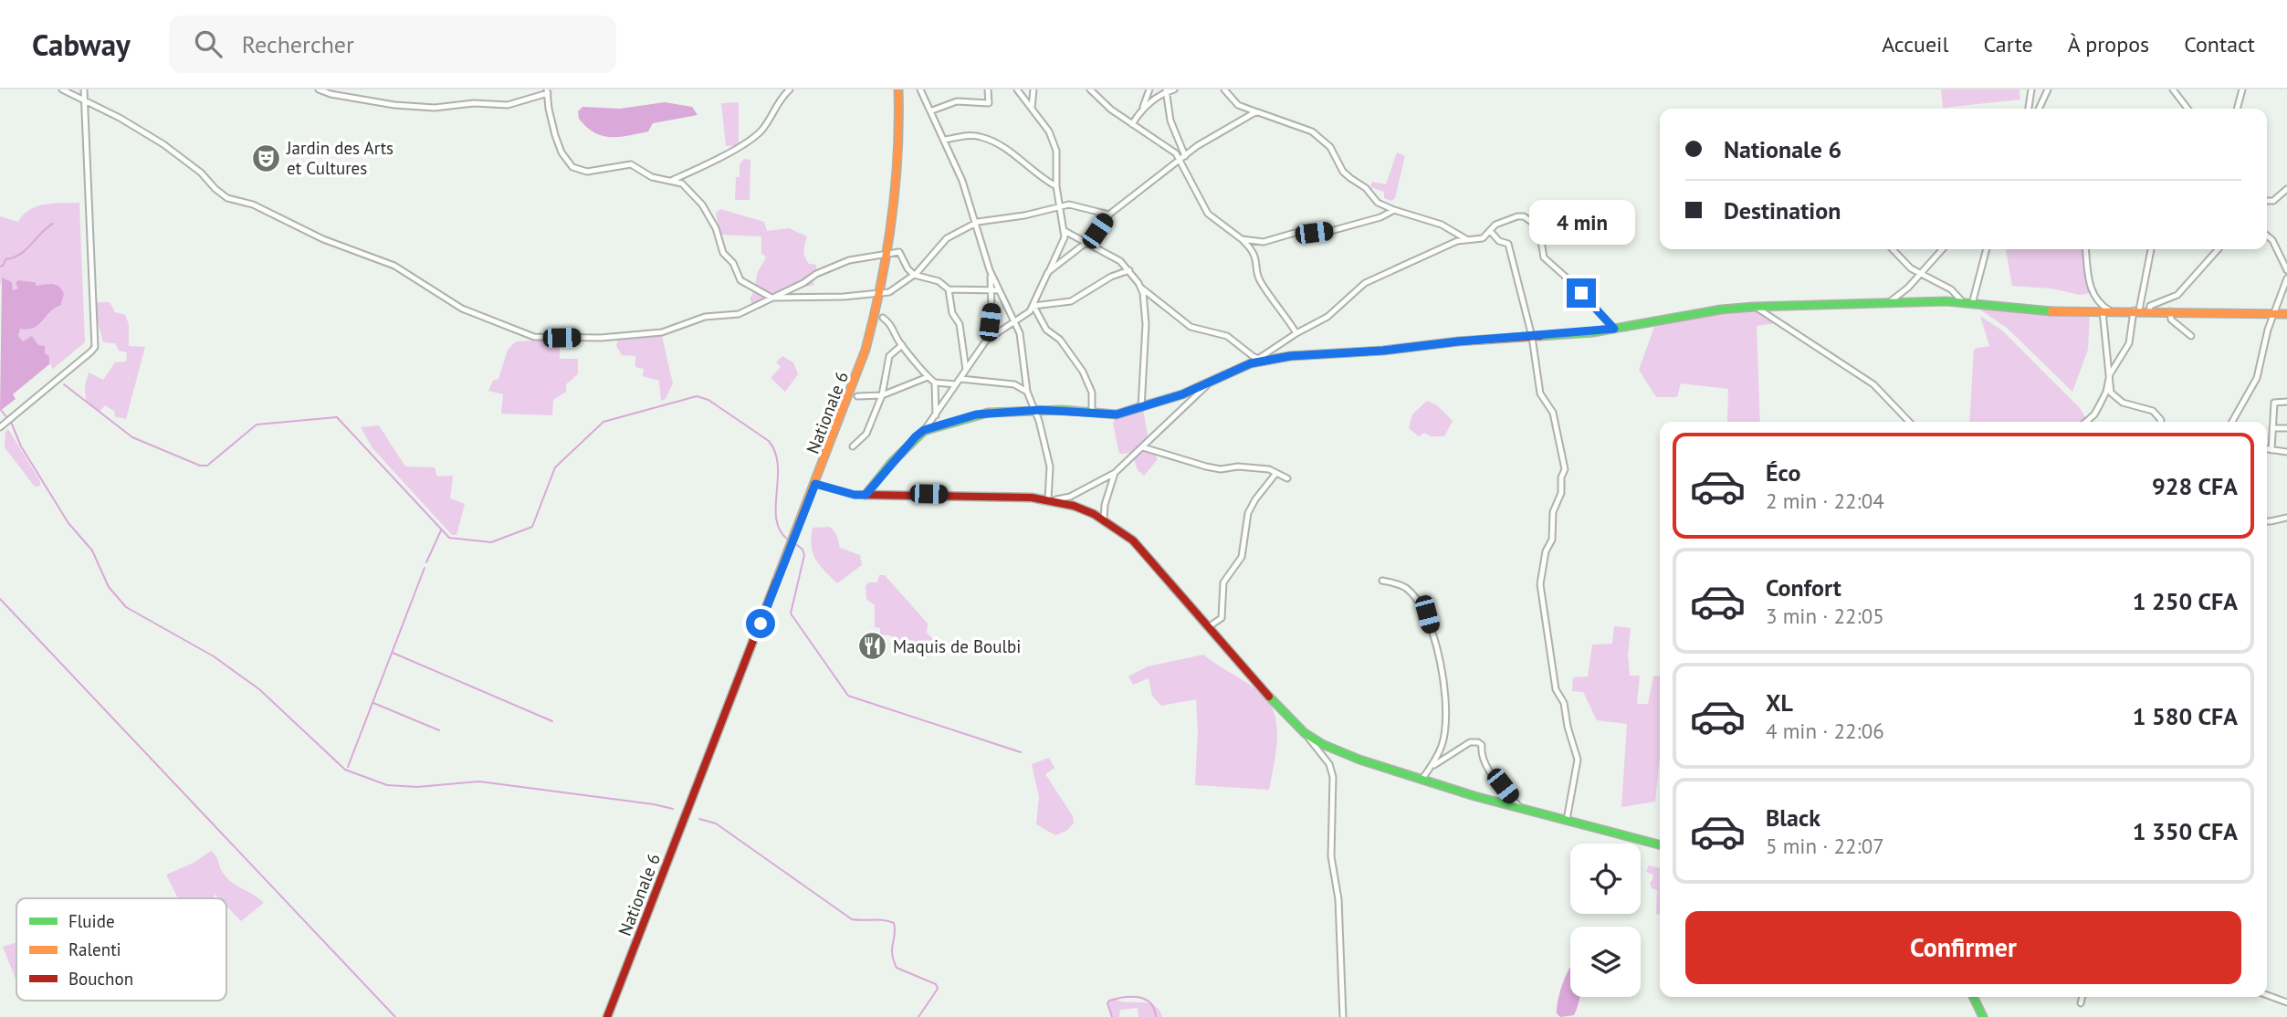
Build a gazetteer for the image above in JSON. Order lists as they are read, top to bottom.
{
  "streets": {
    "street": ["Nationale 6"]
  },
  "places": {
    "theatre": ["Jardin des Arts et Cultures"],
    "restaurant": ["Maquis de Boulbi"]
  },
  "legend": ["Fluide", "Ralenti", "Bouchon"],
  "page": {
    "header": "Cabway",
    "search": "Rechercher",
    "nav": [
      "Accueil",
      "Carte",
      "À propos",
      "Contact"
    ],
    "banner": ["Nationale 6", "Destination"],
    "bubble": "4 min",
    "list": [
      {
        "name": "Éco",
        "note": "2 min · 22:04",
        "value": "928 CFA"
      },
      {
        "name": "Confort",
        "note": "3 min · 22:05",
        "value": "1 250 CFA"
      },
      {
        "name": "XL",
        "note": "4 min · 22:06",
        "value": "1 580 CFA"
      },
      {
        "name": "Black",
        "note": "5 min · 22:07",
        "value": "1 350 CFA"
      }
    ],
    "buttons": "Confirmer"
  }
}
